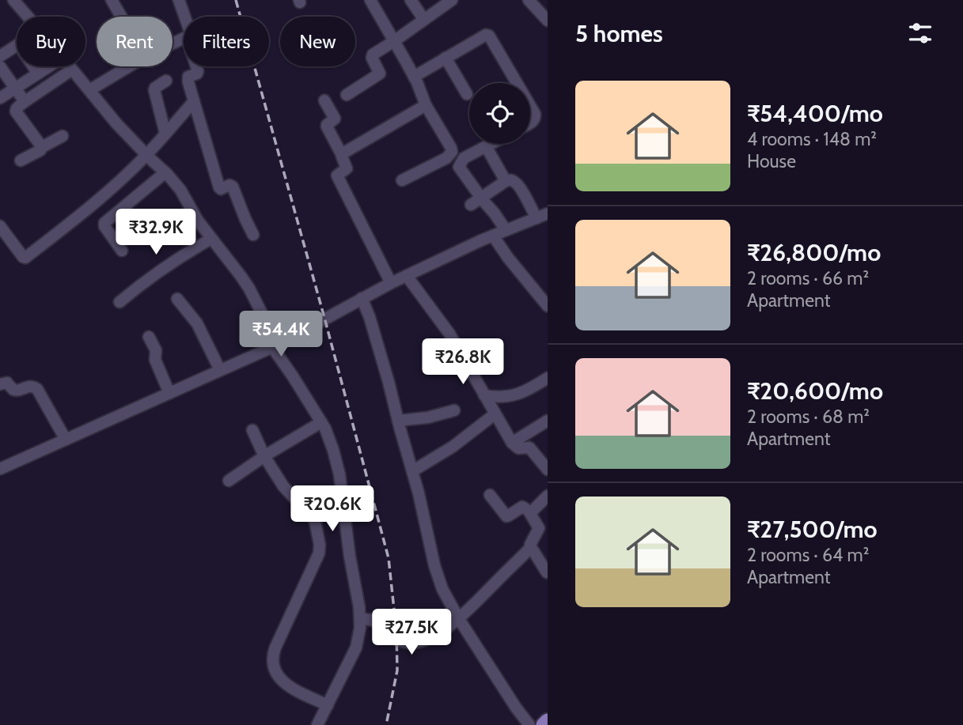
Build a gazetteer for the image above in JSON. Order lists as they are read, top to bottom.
{
  "page": {
    "heading": "5 homes",
    "chip": [
      "Buy",
      "Rent",
      "Filters",
      "New"
    ],
    "list": [
      {
        "name": "₹54,400/mo",
        "note": "4 rooms · 148 m² · House"
      },
      {
        "name": "₹26,800/mo",
        "note": "2 rooms · 66 m² · Apartment"
      },
      {
        "name": "₹20,600/mo",
        "note": "2 rooms · 68 m² · Apartment"
      },
      {
        "name": "₹27,500/mo",
        "note": "2 rooms · 64 m² · Apartment"
      }
    ],
    "price": [
      "₹32.9K",
      "₹54.4K",
      "₹26.8K",
      "₹20.6K",
      "₹27.5K"
    ]
  }
}
